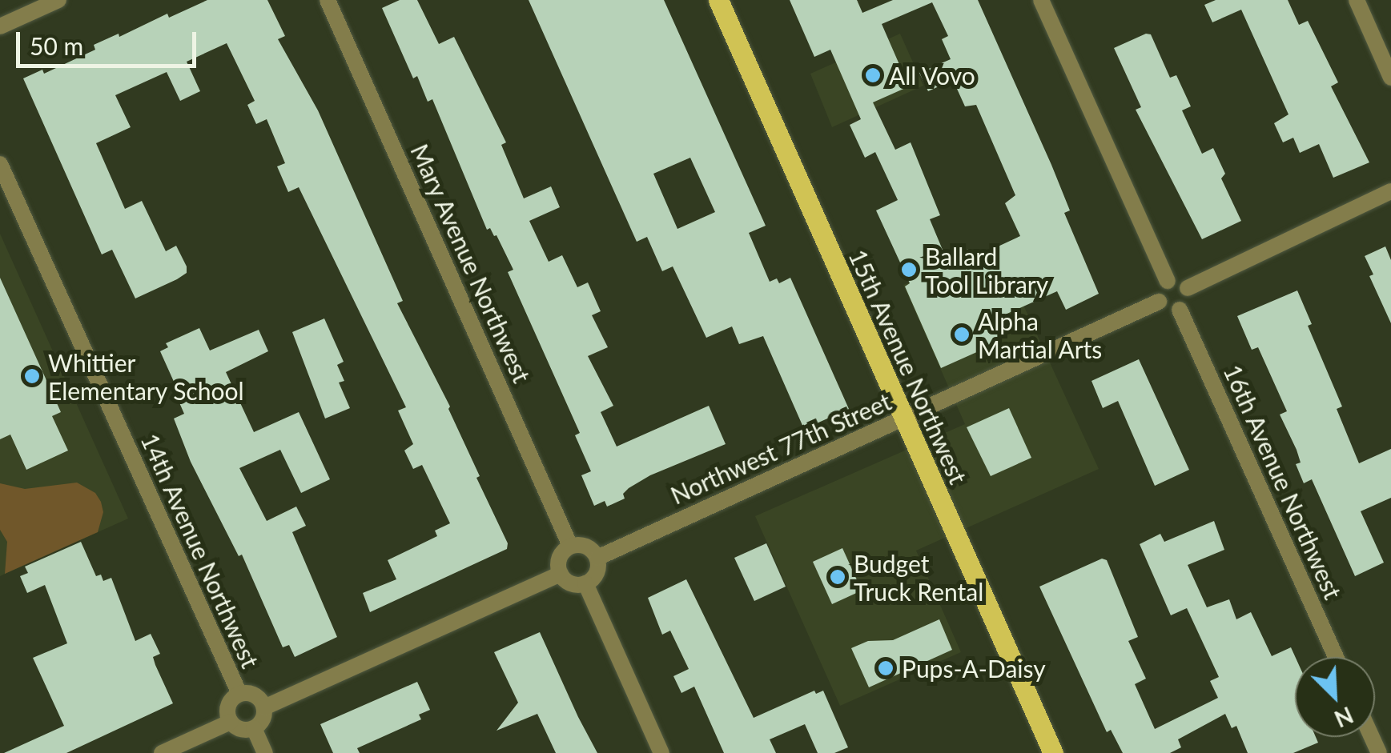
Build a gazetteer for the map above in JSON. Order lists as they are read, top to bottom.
{
  "streets": {
    "main road": ["15th Avenue Northwest"],
    "street": [
      "Mary Avenue Northwest",
      "Northwest 77th Street",
      "16th Avenue Northwest",
      "14th Avenue Northwest"
    ]
  },
  "crossings": [
    ["Mary Avenue Northwest", "Northwest 77th Street"],
    ["15th Avenue Northwest", "Northwest 77th Street"],
    ["Northwest 77th Street", "16th Avenue Northwest"]
  ],
  "places": [
    "All Vovo",
    "Ballard Tool Library",
    "Alpha Martial Arts",
    "Whittier Elementary School",
    "Budget Truck Rental",
    "Pups-A-Daisy"
  ],
  "scale_bar": "50 m",
  "north": "bottom right"
}
